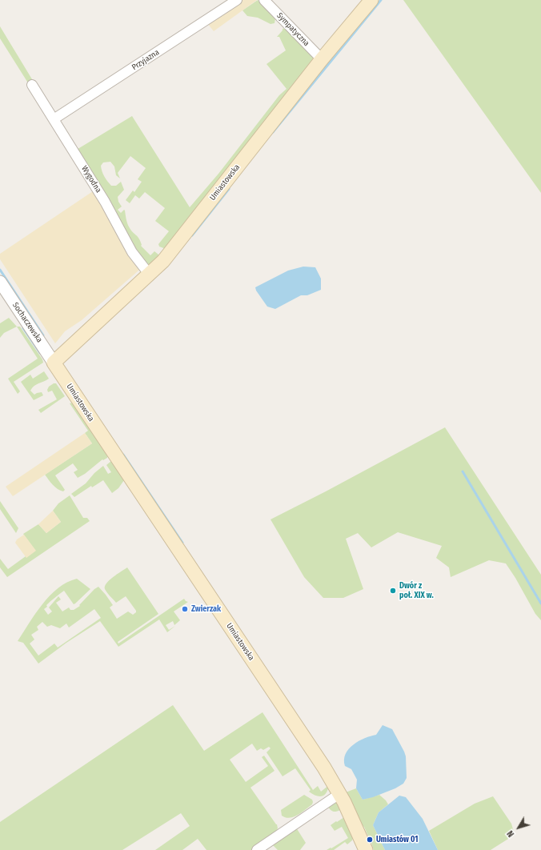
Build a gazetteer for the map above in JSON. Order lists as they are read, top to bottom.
{
  "streets": {
    "main road": ["Umiastowska"],
    "street": [
      "Sympatyczna",
      "Przyjazna",
      "Wygodna",
      "Sochaczewska"
    ]
  },
  "crossings": [
    ["Sympatyczna", "Umiastowska"],
    ["Przyjazna", "Wygodna"],
    ["Wygodna", "Umiastowska"],
    ["Umiastowska", "Sochaczewska"]
  ],
  "places": ["Dwór z poł. XIX w.", "Zwierzak", "Umiastów 01"],
  "north": "bottom left"
}
